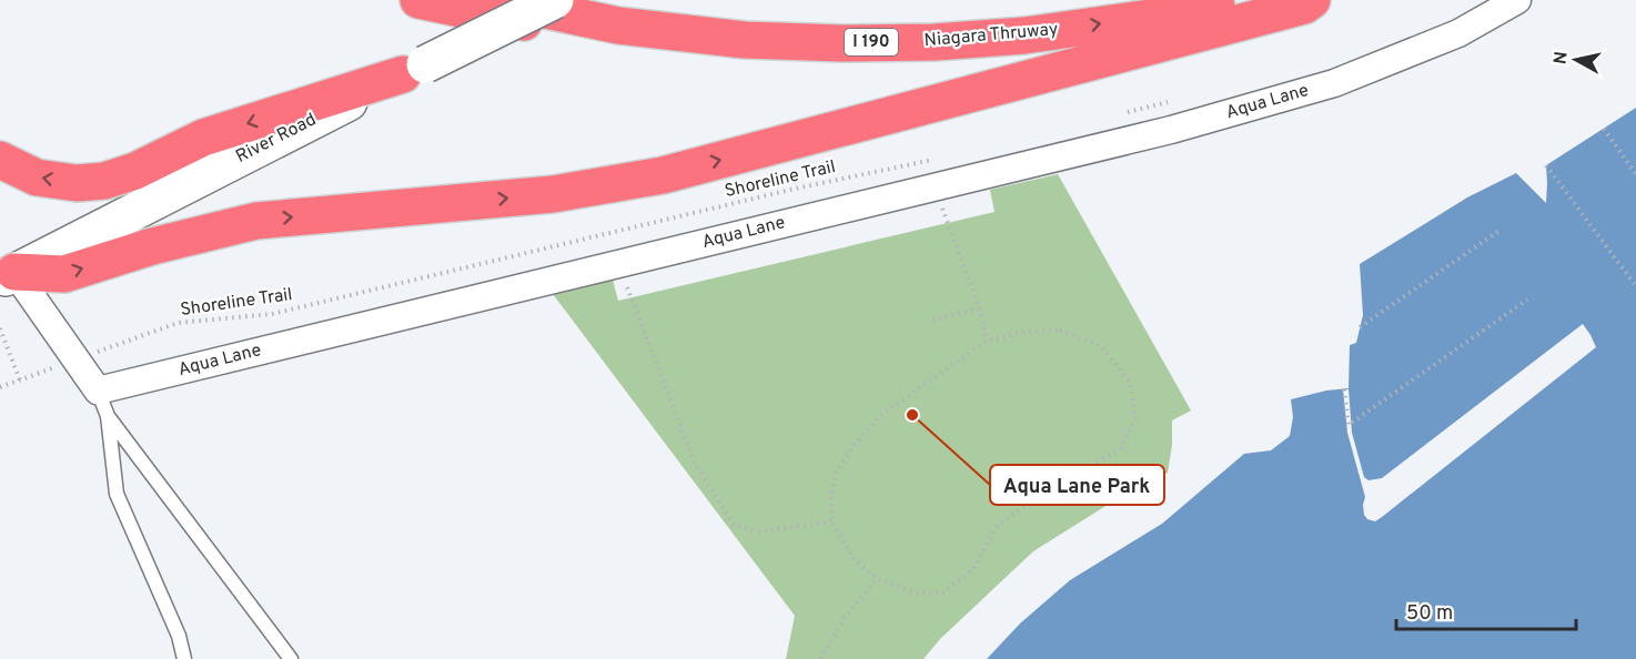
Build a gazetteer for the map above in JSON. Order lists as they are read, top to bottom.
{
  "streets": {
    "highway": ["Niagara Thruway", "I 190"],
    "main road": ["River Road"],
    "street": ["Aqua Lane"],
    "path": ["Shoreline Trail"]
  },
  "places": ["Aqua Lane Park"],
  "scale_bar": "50 m",
  "north": "left"
}
